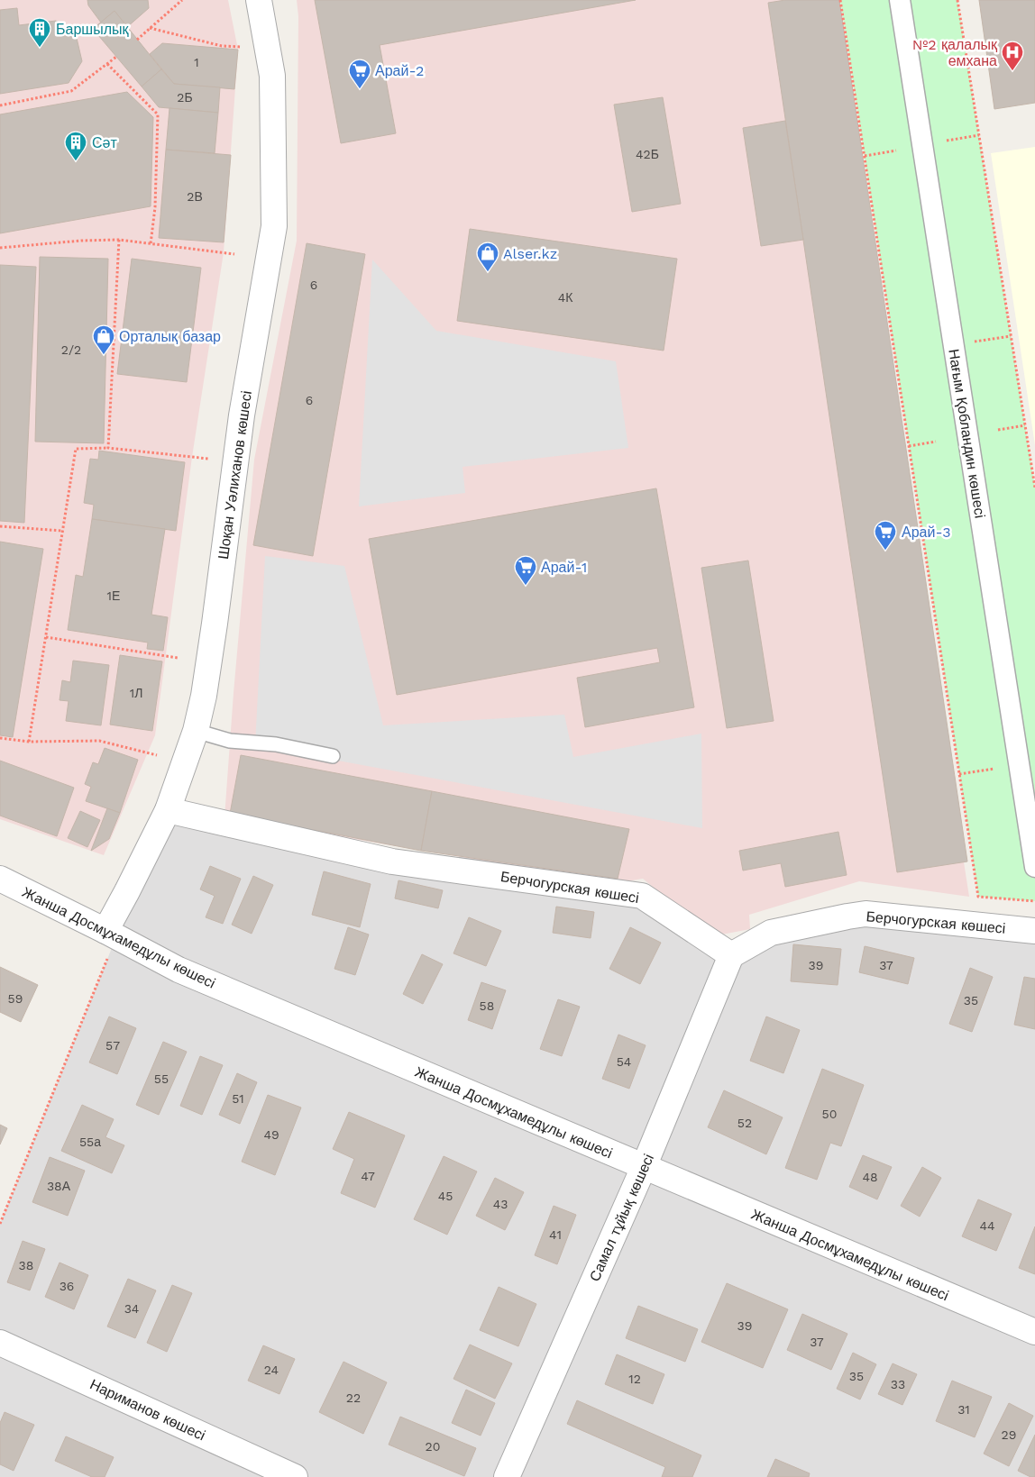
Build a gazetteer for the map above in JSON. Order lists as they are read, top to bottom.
{
  "streets": {
    "street": [
      "Нағым Қобландин көшесі",
      "Шоқан Уәлиханов көшесі",
      "Берчогурская көшесі",
      "Жанша Досмұхамедұлы көшесі",
      "Самал тұйық көшесі",
      "Нариманов көшесі"
    ]
  },
  "crossings": [
    ["Шоқан Уәлиханов көшесі", "Берчогурская көшесі"],
    ["Шоқан Уәлиханов көшесі", "Жанша Досмұхамедұлы көшесі"],
    ["Берчогурская көшесі", "Самал тұйық көшесі"],
    ["Жанша Досмұхамедұлы көшесі", "Самал тұйық көшесі"]
  ],
  "places": {
    "building": ["Баршылық", "Сәт"],
    "hospital": ["№2 қалалық емхана"],
    "supermarket": ["Арай-2", "Арай-3", "Арай-1"],
    "shop": ["Alser.kz", "Орталық базар"]
  },
  "house_numbers": [
    "1",
    "2Б",
    "42Б",
    "2В",
    "6",
    "4К",
    "2/2",
    "6",
    "1Е",
    "1Л",
    "39",
    "37",
    "59",
    "35",
    "58",
    "57",
    "54",
    "55",
    "51",
    "50",
    "52",
    "49",
    "55а",
    "47",
    "48",
    "38А",
    "45",
    "43",
    "44",
    "41",
    "38",
    "36",
    "34",
    "39",
    "37",
    "24",
    "35",
    "12",
    "33",
    "22",
    "31",
    "29",
    "20"
  ]
}
